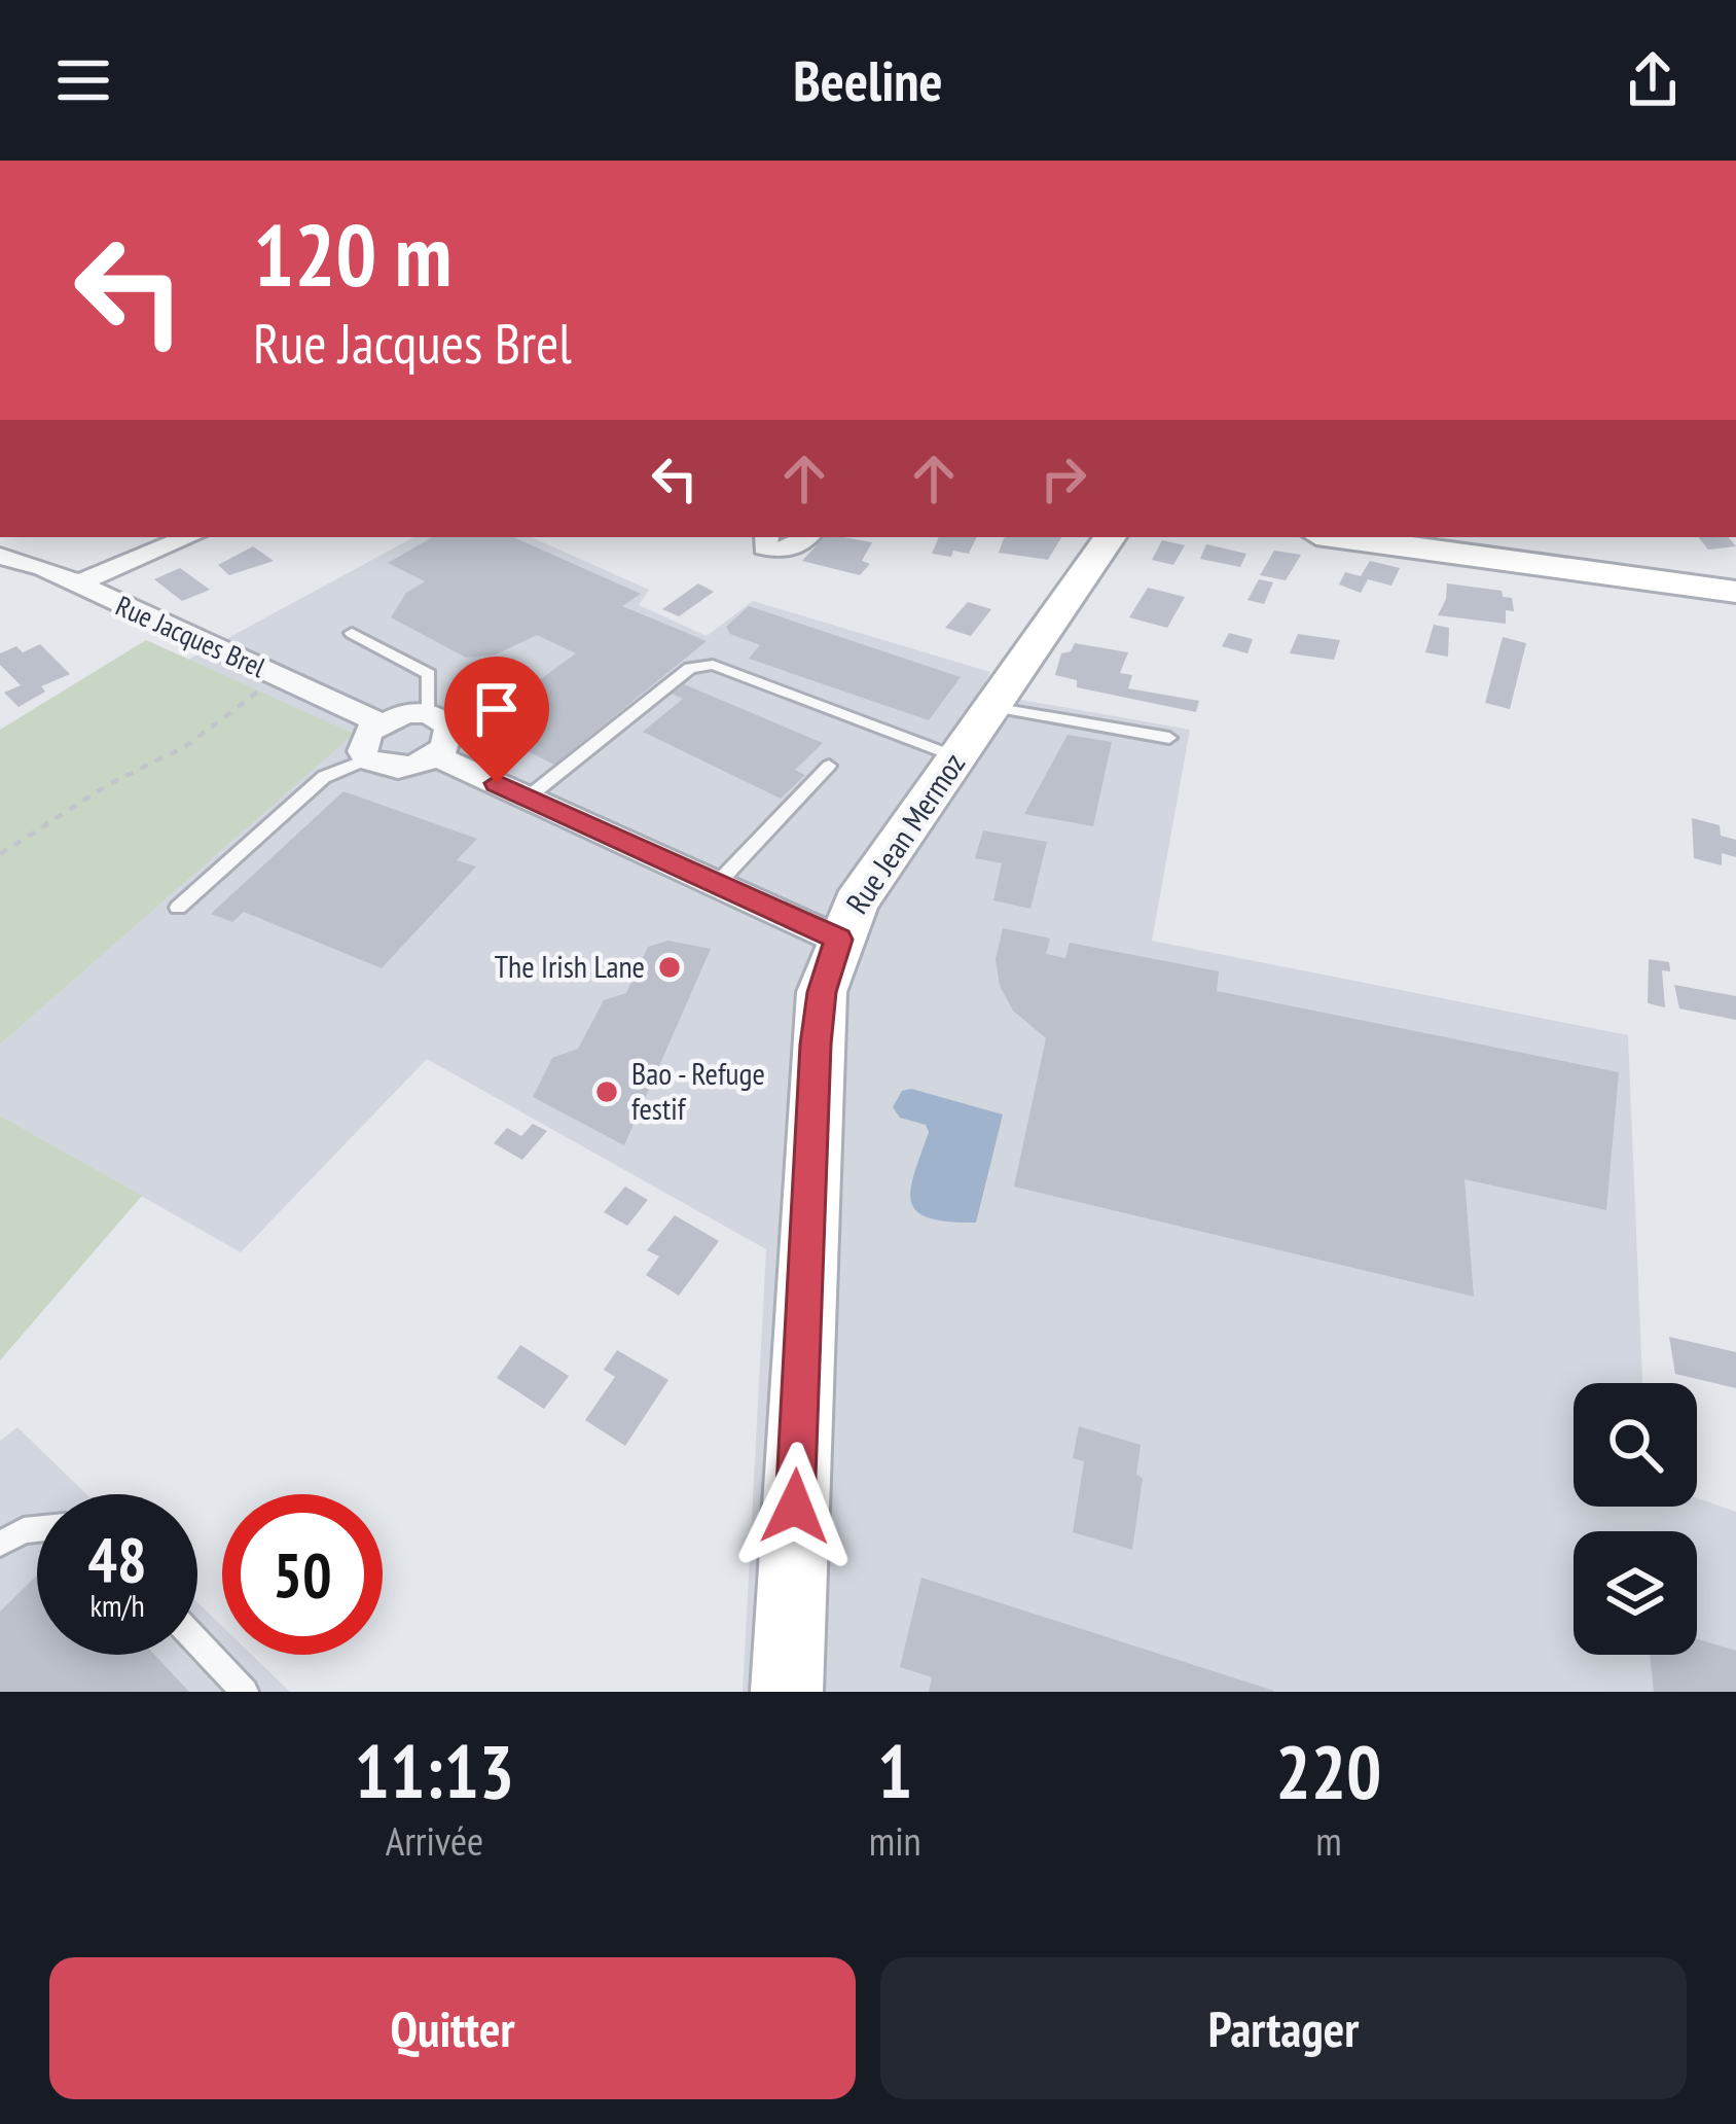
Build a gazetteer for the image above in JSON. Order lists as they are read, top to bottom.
{
  "streets": {
    "main road": ["Rue Jean Mermoz"],
    "street": ["Rue Jacques Brel"]
  },
  "places": ["The Irish Lane", "Bao - Refuge festif"],
  "page": {
    "header": "Beeline",
    "turn": ["120 m", "Rue Jacques Brel"],
    "speed": "48 km/h",
    "limit": "50",
    "eta": [
      "11:13",
      "Arrivée",
      "1",
      "min",
      "220",
      "m"
    ],
    "buttons": ["Quitter", "Partager"]
  }
}
